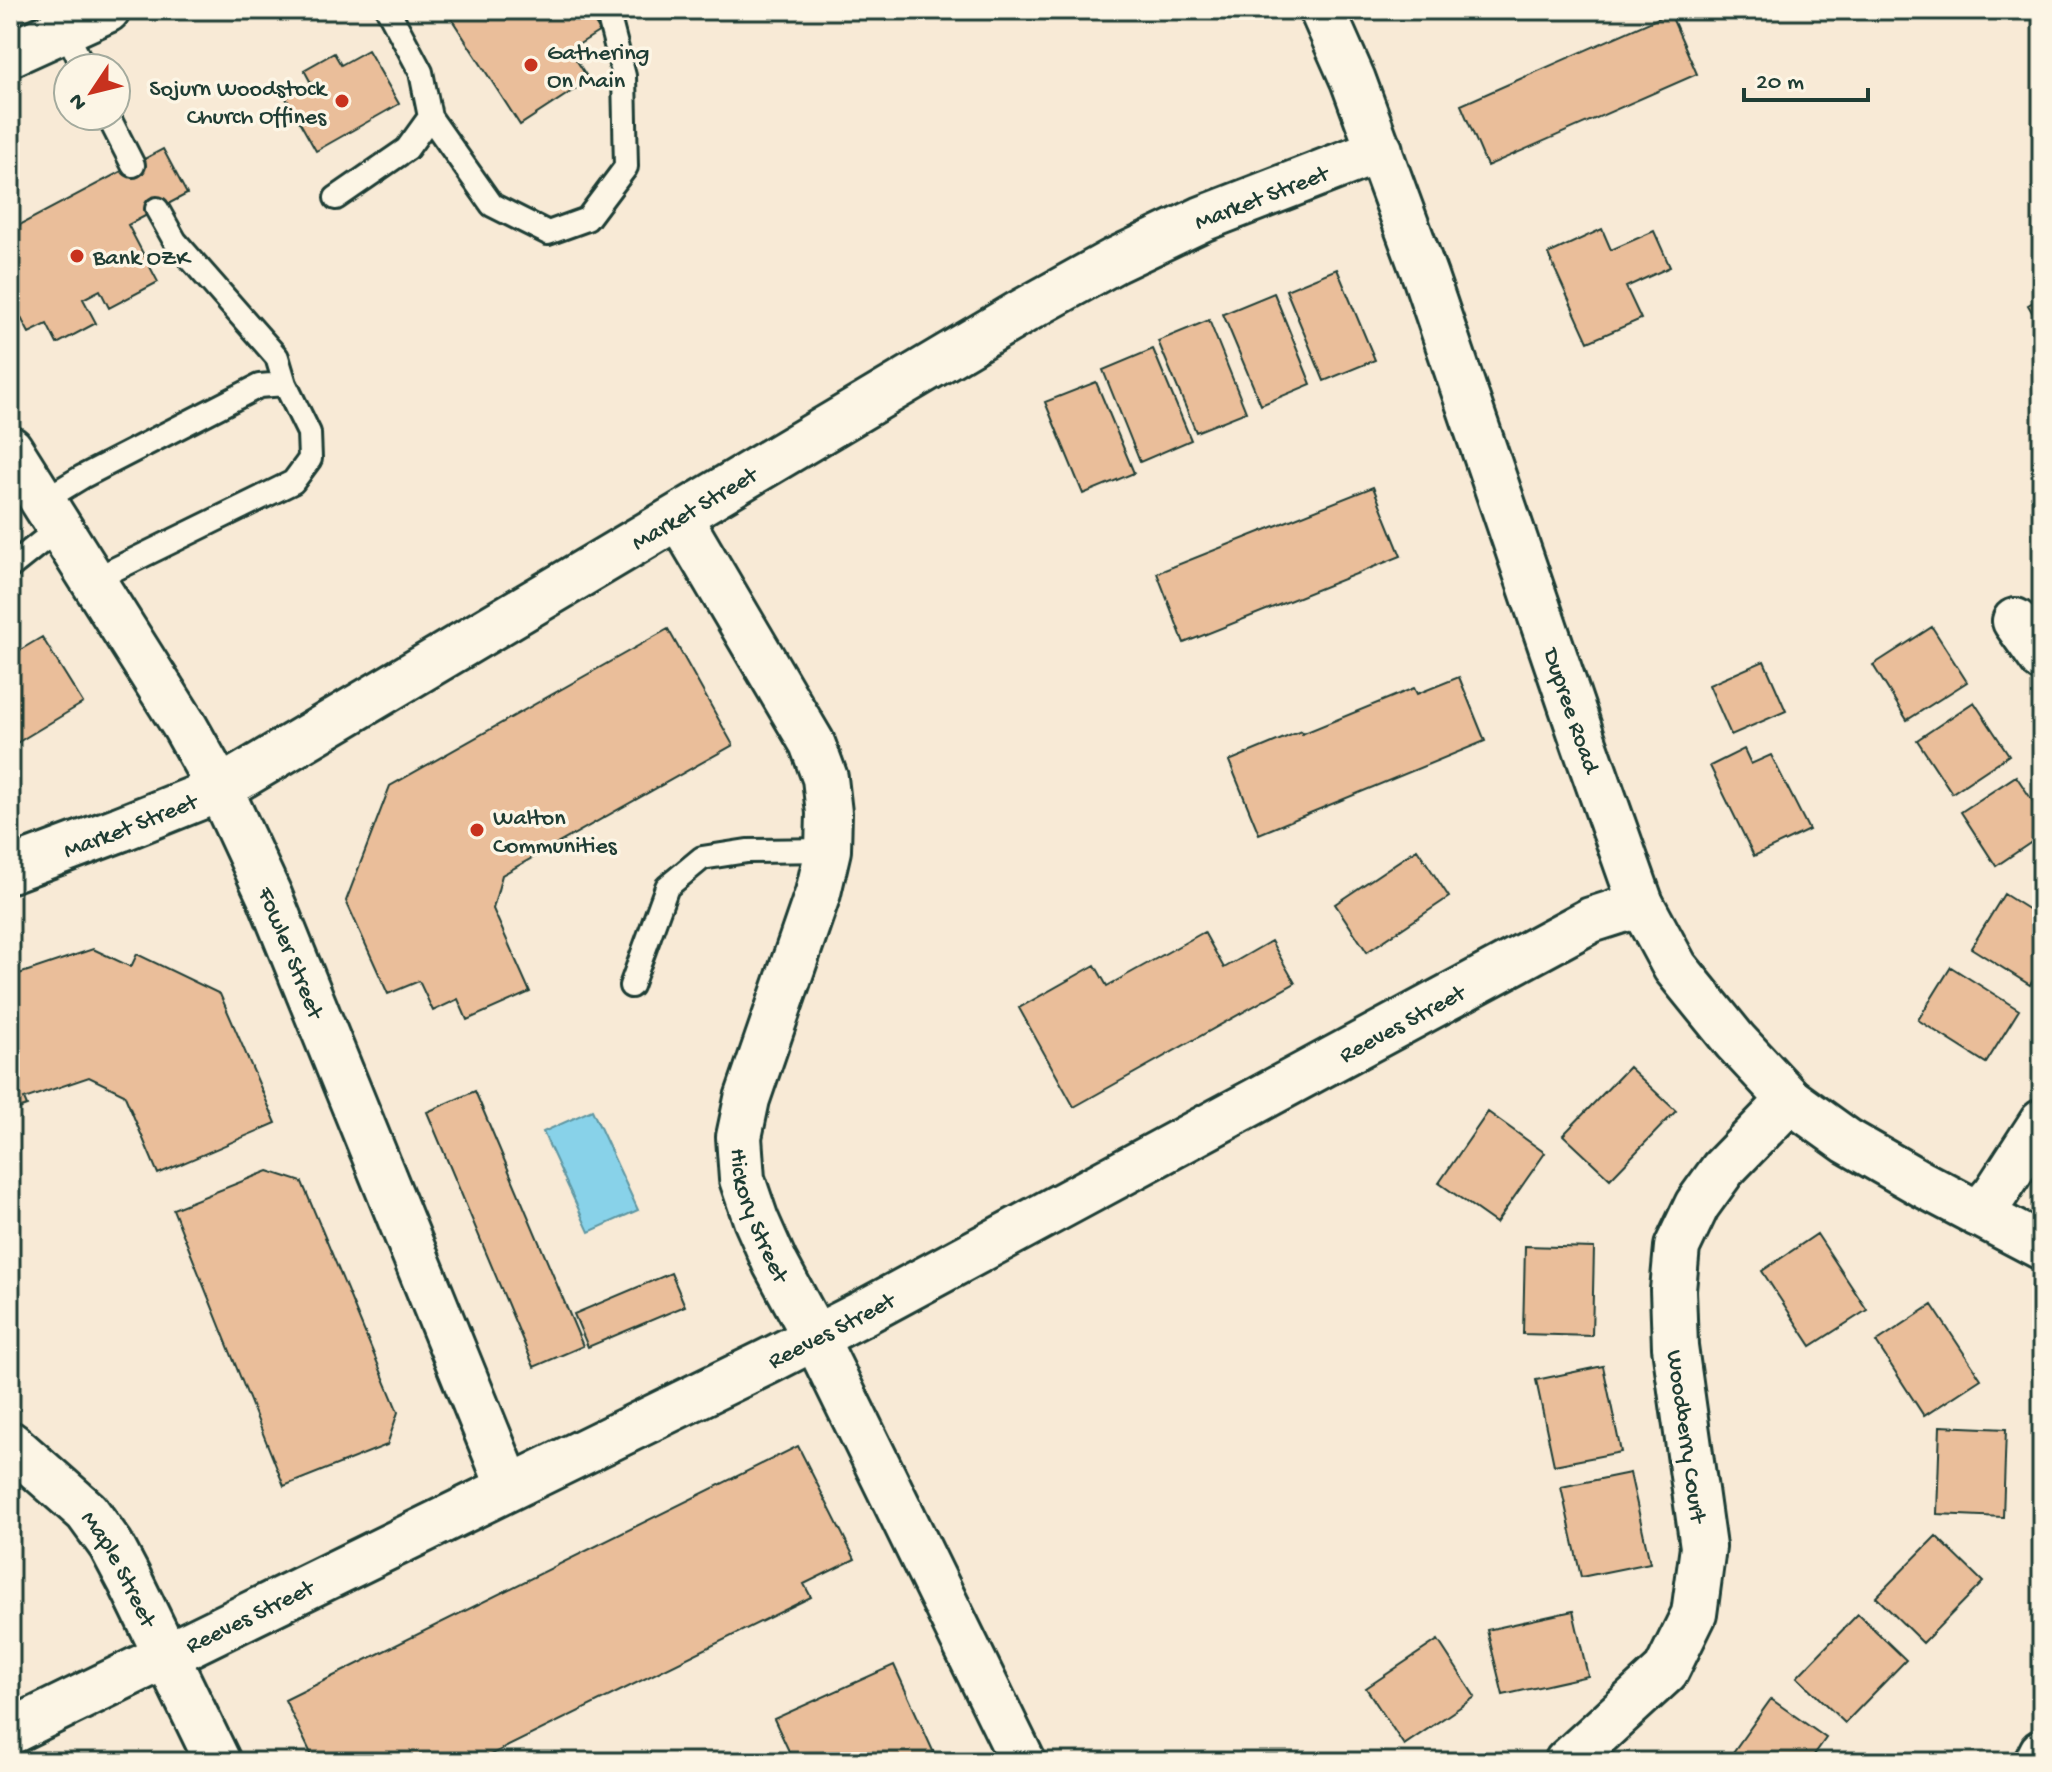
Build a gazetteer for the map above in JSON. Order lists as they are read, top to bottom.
{
  "streets": {
    "street": [
      "Market Street",
      "Dupree Road",
      "Fowler Street",
      "Reeves Street",
      "Hickory Street",
      "Woodberry Court",
      "Maple Street"
    ]
  },
  "crossings": [
    ["Market Street", "Dupree Road"],
    ["Market Street", "Fowler Street"],
    ["Market Street", "Hickory Street"],
    ["Dupree Road", "Reeves Street"],
    ["Dupree Road", "Woodberry Court"],
    ["Fowler Street", "Reeves Street"],
    ["Reeves Street", "Hickory Street"],
    ["Reeves Street", "Maple Street"]
  ],
  "places": [
    "Gathering On Main",
    "Sojurn Woodstock Church Offines",
    "Bank OZK",
    "Walton Communities"
  ],
  "scale_bar": "20 m",
  "north": "bottom left"
}
